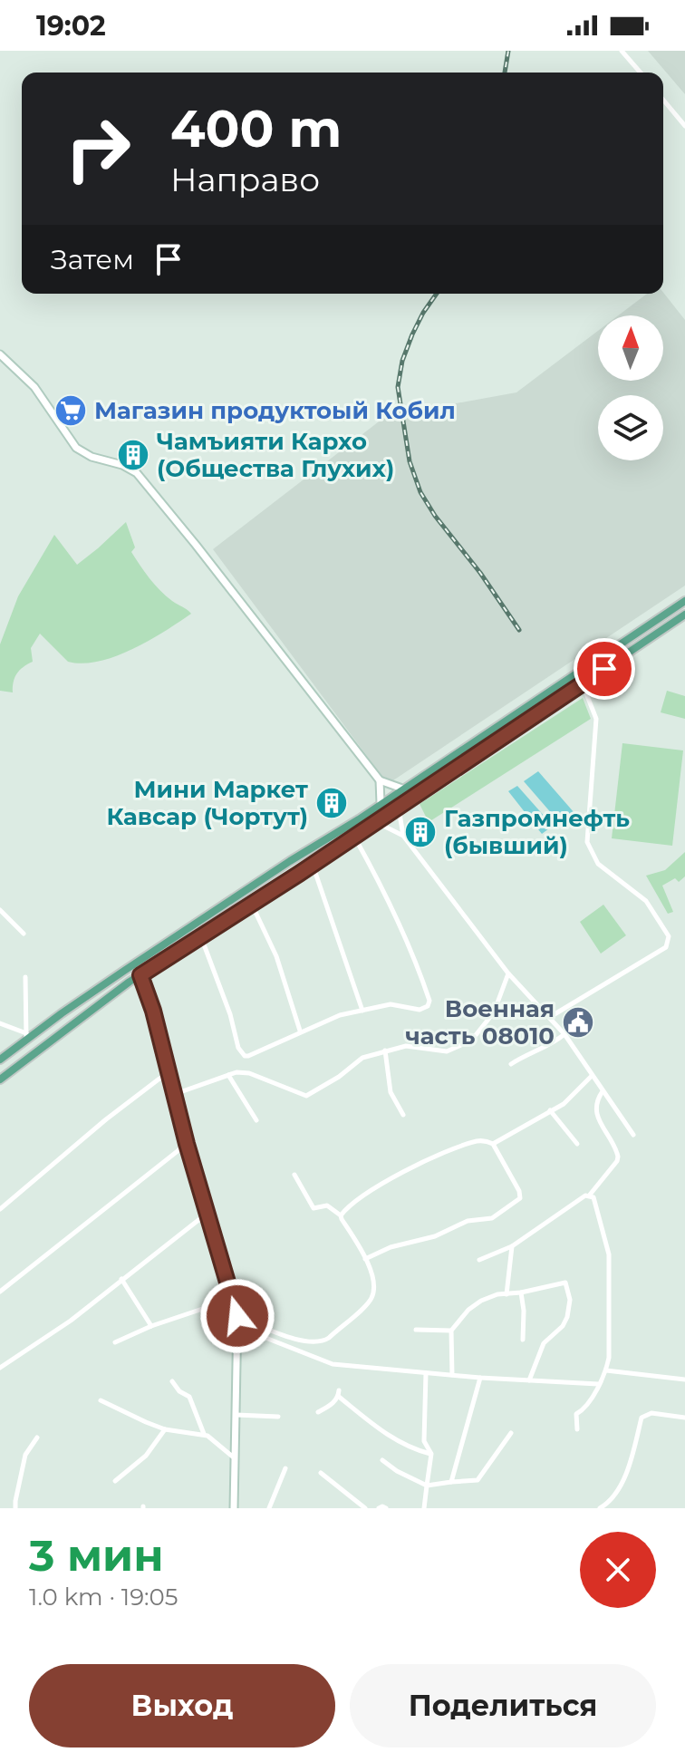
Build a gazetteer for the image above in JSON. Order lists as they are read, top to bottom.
{
  "places": {
    "supermarket": ["Магазин продуктоый Кобил"],
    "building": ["Чамъияти Кархо (Общества Глухих)", "Мини Маркет Кавсар (Чортут)", "Газпромнефть (бывший)"],
    "public building": ["Военная часть 08010"]
  },
  "north": "top",
  "page": {
    "status": "19:02",
    "turn": ["400 m", "Направо"],
    "then": "Затем",
    "heading": ["3 мин", "1.0 km · 19:05"],
    "buttons": ["Выход", "Поделиться"]
  }
}
